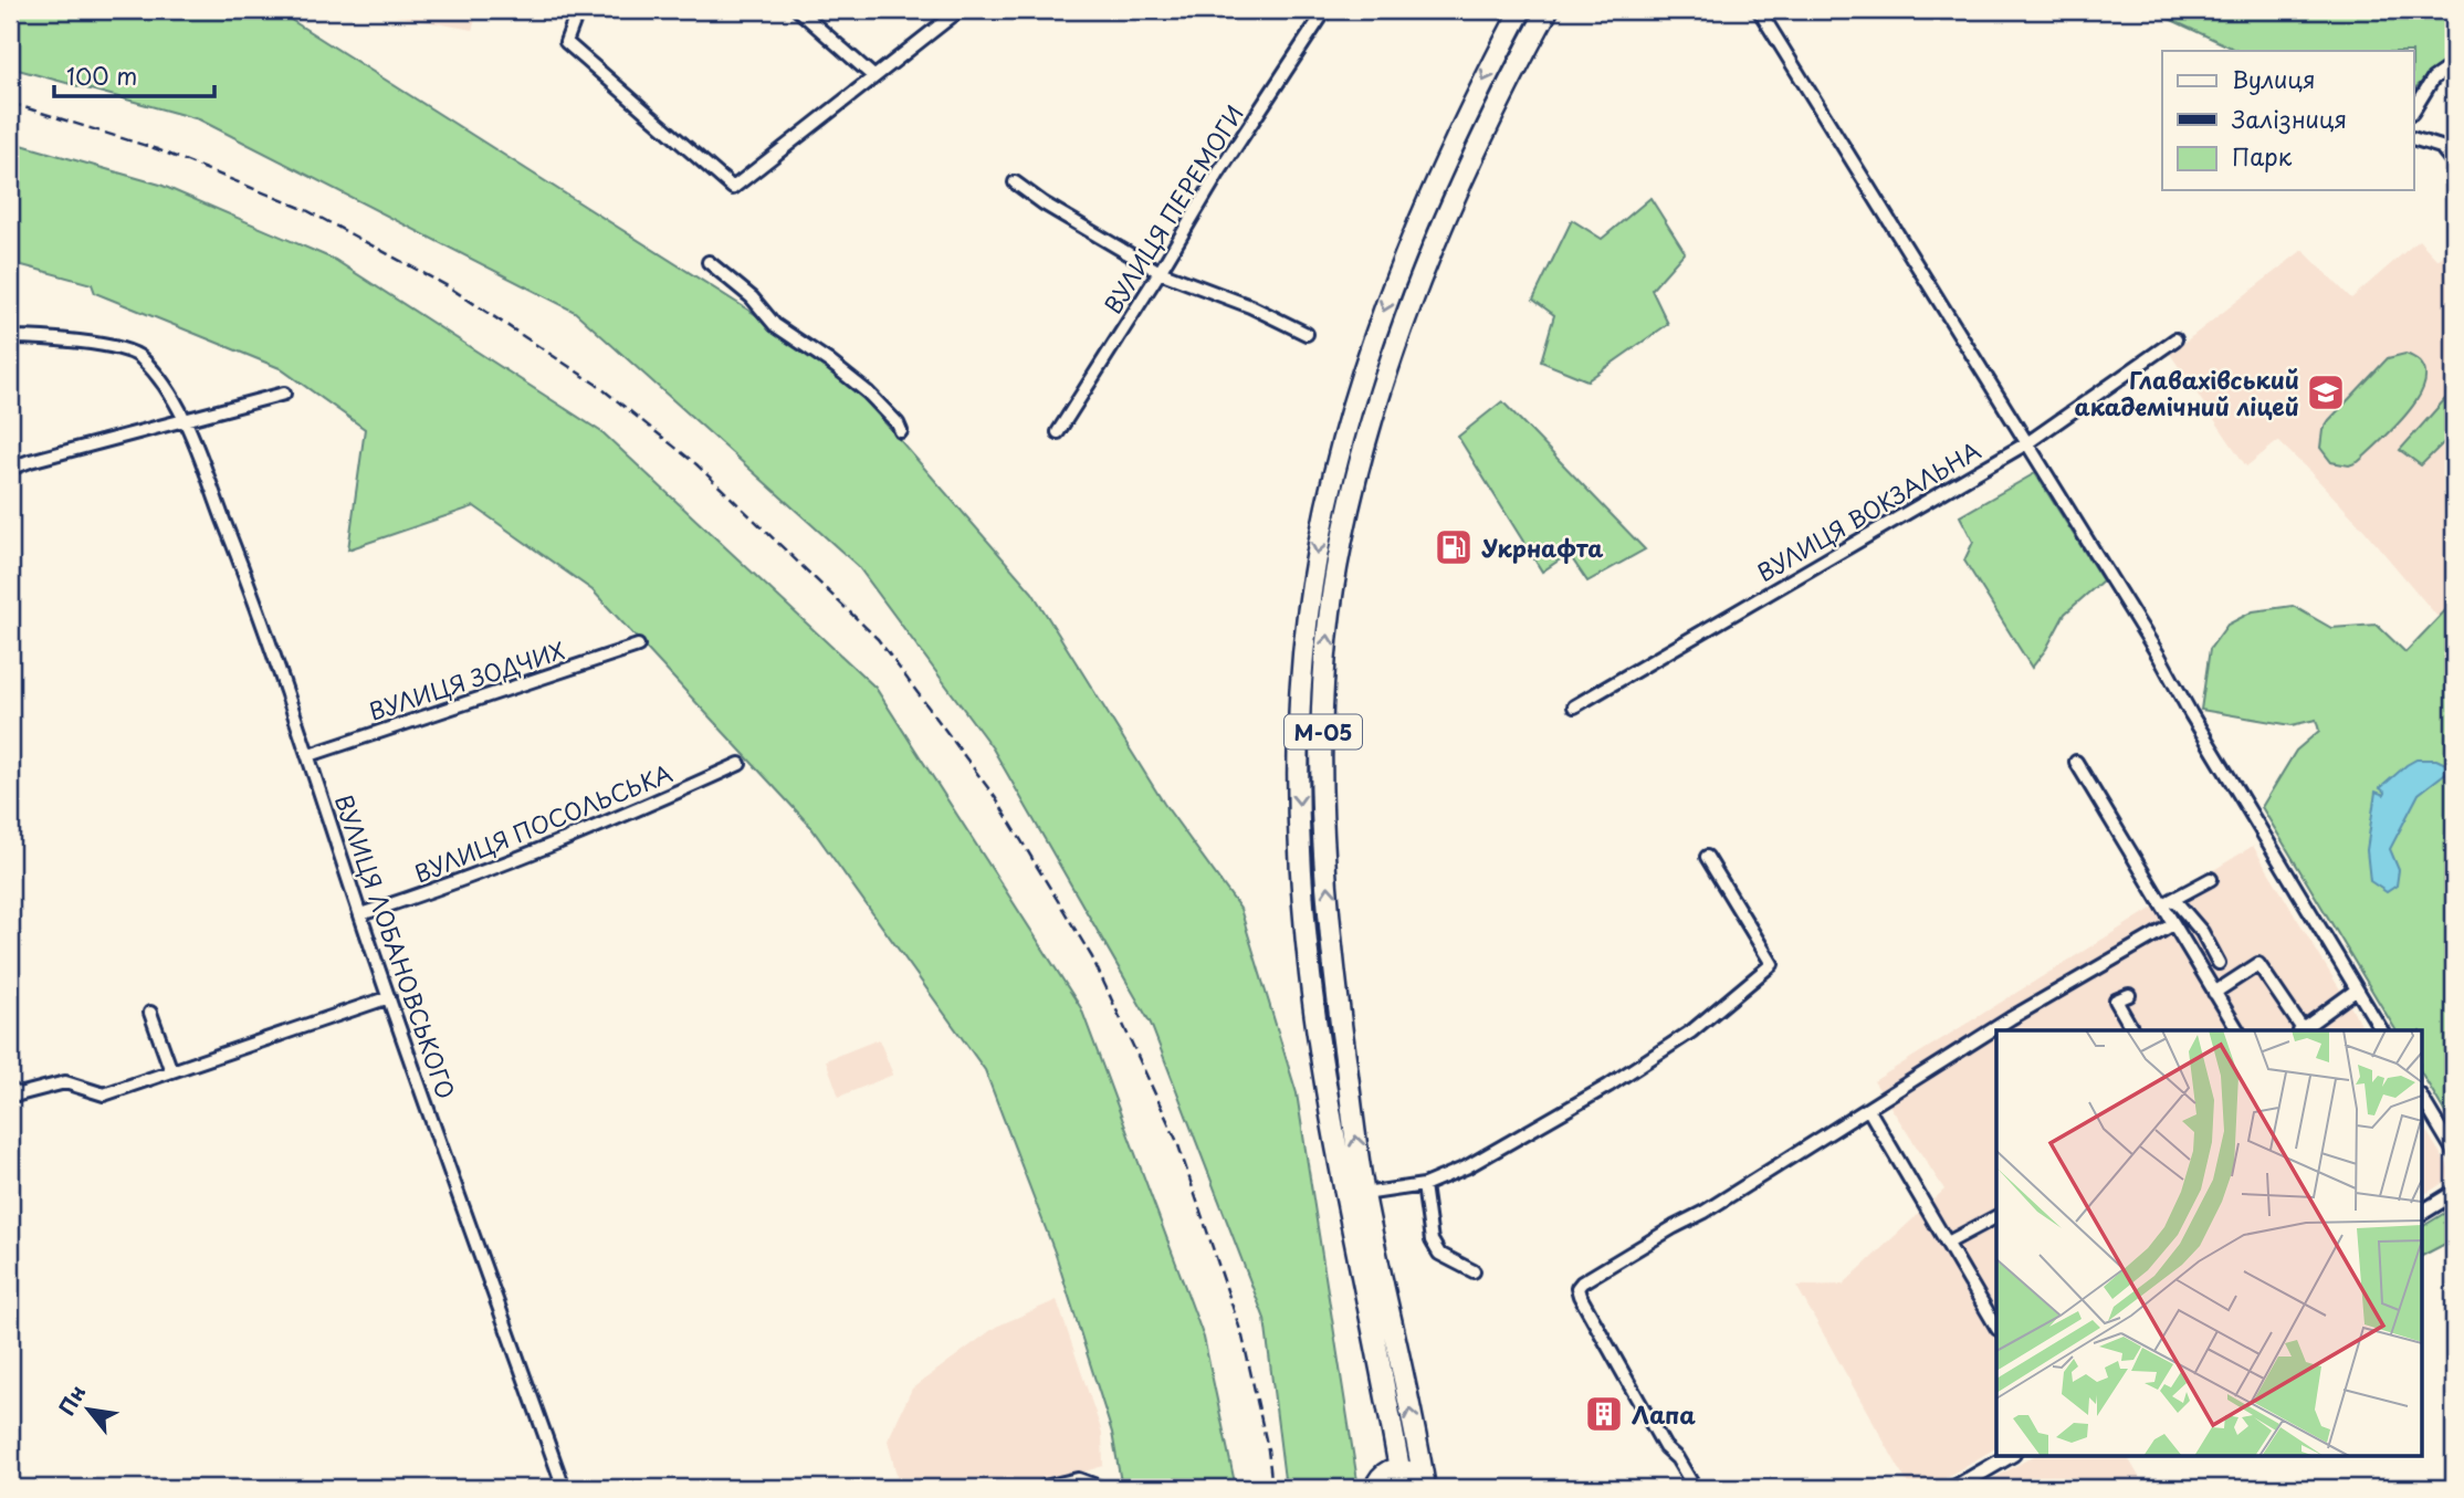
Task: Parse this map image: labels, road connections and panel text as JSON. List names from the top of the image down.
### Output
{
  "streets": {
    "highway": ["М-05"],
    "street": [
      "ВУЛИЦЯ ПЕРЕМОГИ",
      "ВУЛИЦЯ ВОКЗАЛЬНА",
      "ВУЛИЦЯ ЗОДЧИХ",
      "ВУЛИЦЯ ПОСОЛЬСЬКА",
      "ВУЛИЦЯ ЛОБАНОВСЬКОГО"
    ]
  },
  "crossings": [
    ["ВУЛИЦЯ ЗОДЧИХ", "ВУЛИЦЯ ЛОБАНОВСЬКОГО"],
    ["ВУЛИЦЯ ПОСОЛЬСЬКА", "ВУЛИЦЯ ЛОБАНОВСЬКОГО"]
  ],
  "places": {
    "school or university": ["Главахівський академічний ліцей"],
    "fuel station": ["Укрнафта"],
    "building": ["Лапа"]
  },
  "legend": ["Вулиця", "Залізниця", "Парк"],
  "scale_bar": "100 m",
  "north": "top left"
}
